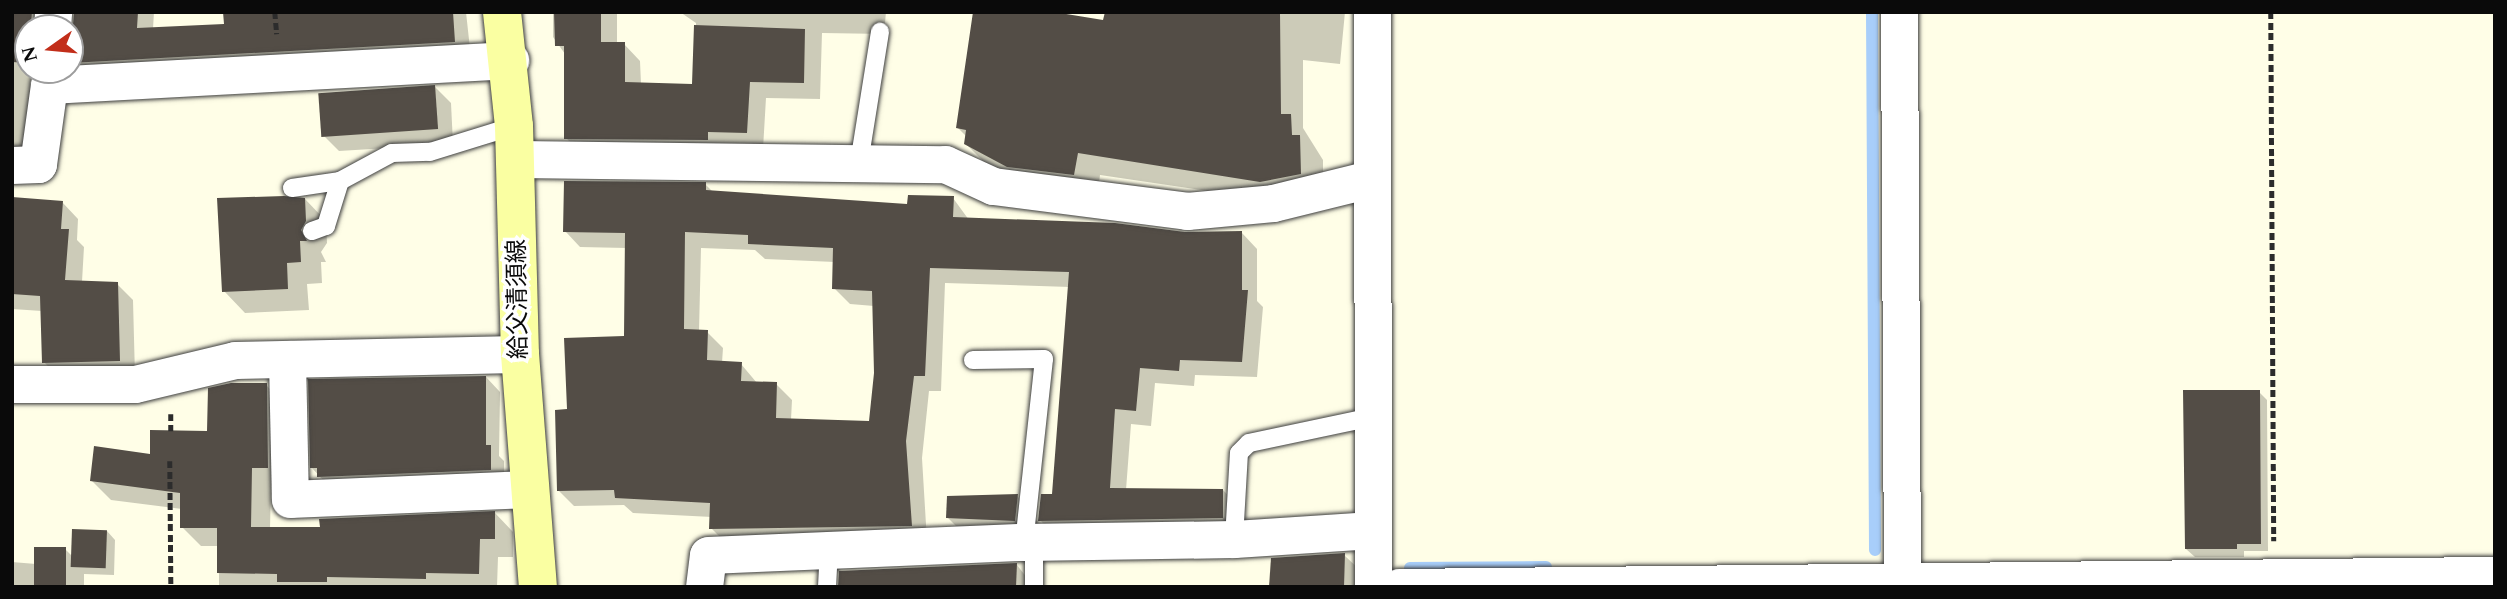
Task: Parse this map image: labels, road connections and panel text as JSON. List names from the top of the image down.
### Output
{
  "streets": {
    "main road": ["給父清須線"]
  },
  "north": "left"
}
